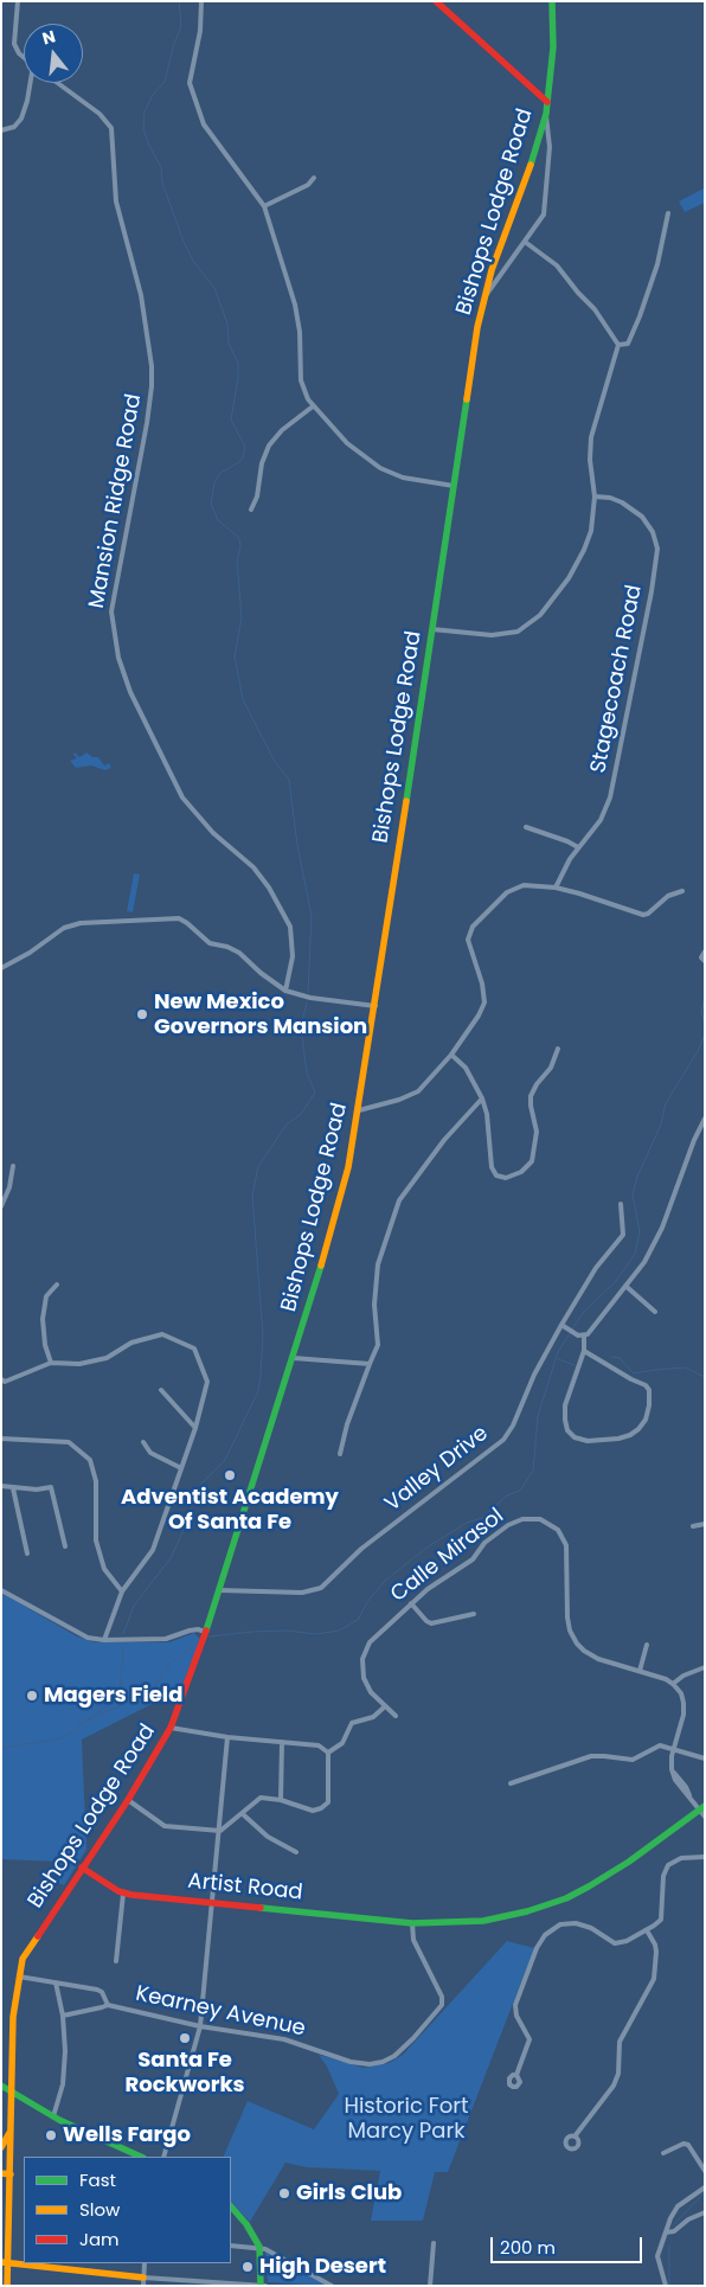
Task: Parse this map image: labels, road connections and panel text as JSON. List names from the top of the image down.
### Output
{
  "streets": {
    "street": [
      "Bishops Lodge Road",
      "Mansion Ridge Road",
      "Stagecoach Road",
      "Valley Drive",
      "Calle Mirasol",
      "Artist Road",
      "Kearney Avenue"
    ]
  },
  "crossings": [
    ["Bishops Lodge Road", "Valley Drive"],
    ["Bishops Lodge Road", "Artist Road"],
    ["Artist Road", "Kearney Avenue"]
  ],
  "parks": ["Historic Fort Marcy Park"],
  "places": [
    "New Mexico Governors Mansion",
    "Adventist Academy Of Santa Fe",
    "Magers Field",
    "Santa Fe Rockworks",
    "Wells Fargo",
    "Girls Club",
    "High Desert"
  ],
  "legend": ["Fast", "Slow", "Jam"],
  "scale_bar": "200 m",
  "north": "top"
}
